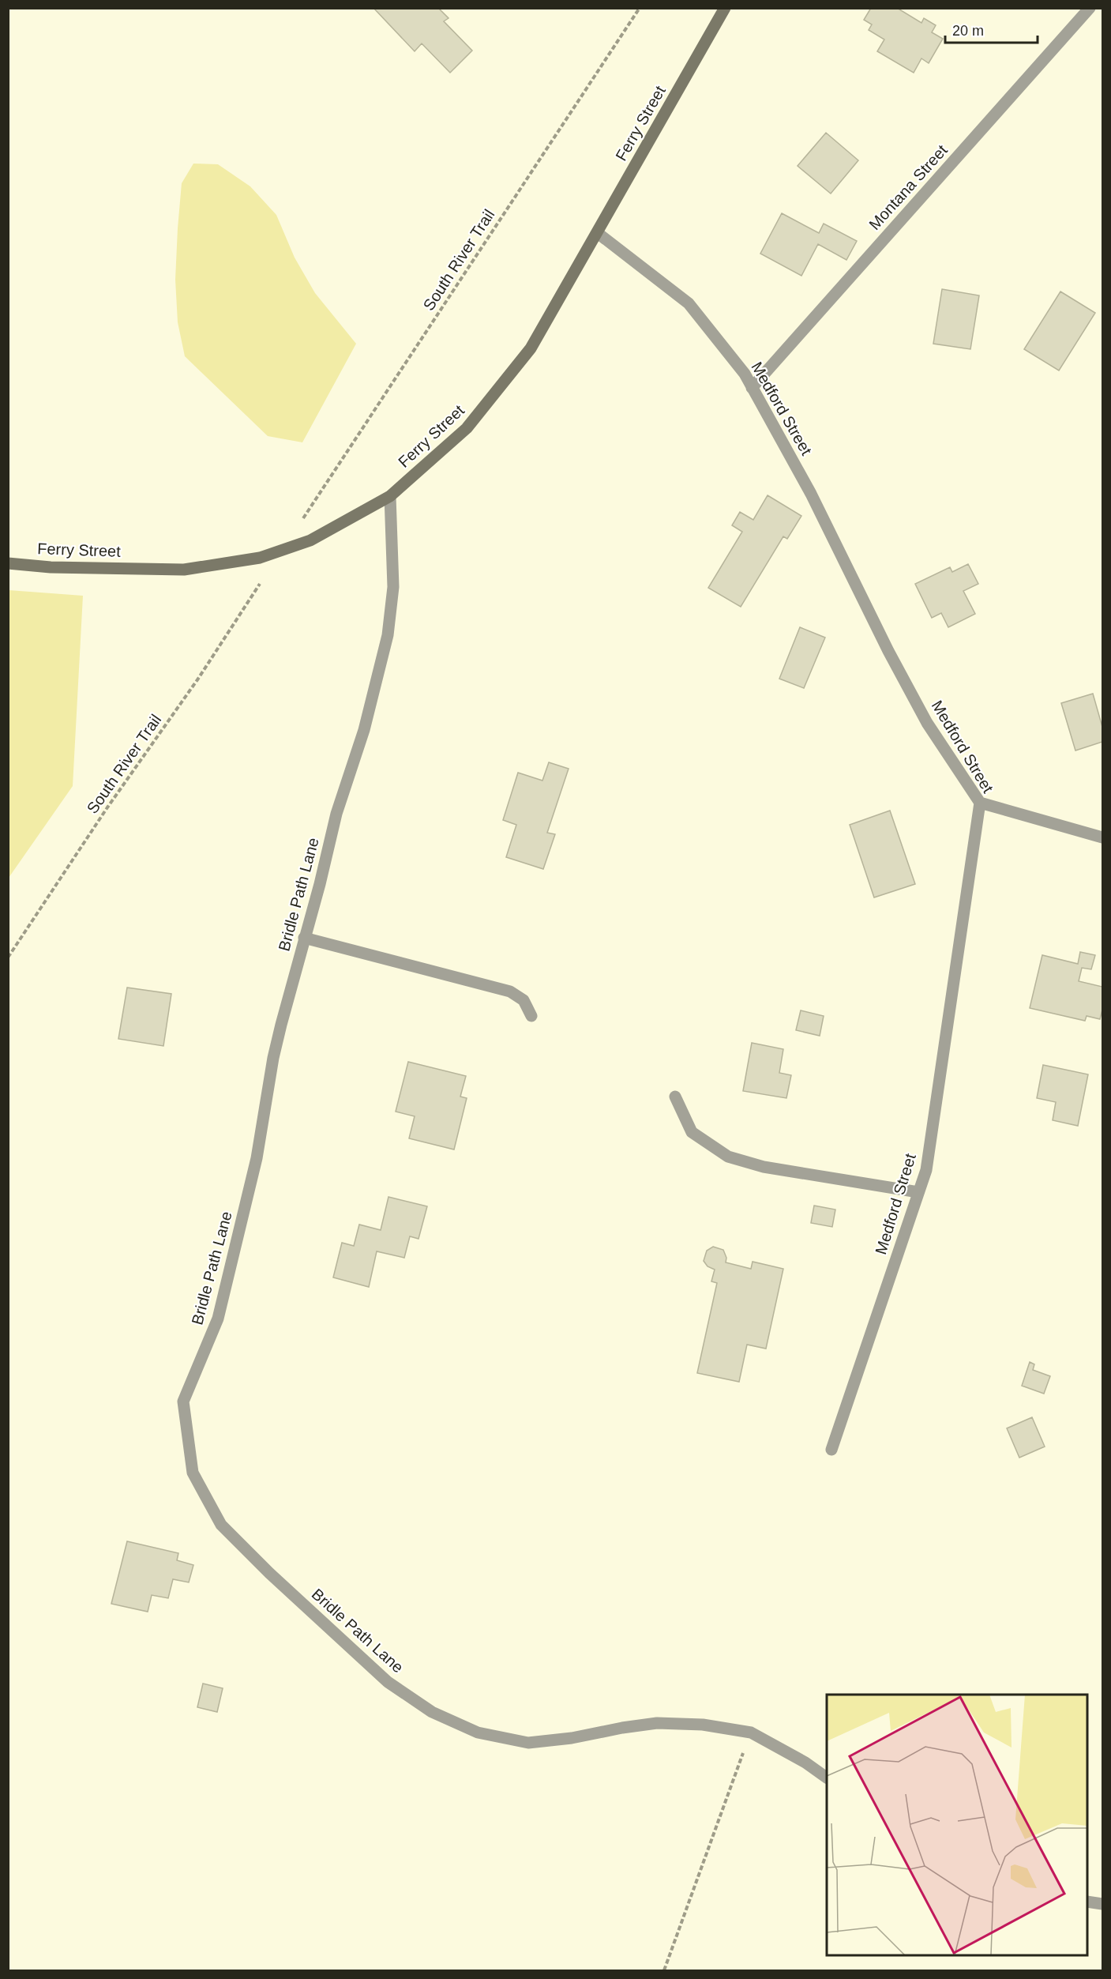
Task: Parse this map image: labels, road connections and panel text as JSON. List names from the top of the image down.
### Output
{
  "streets": {
    "main road": ["Ferry Street"],
    "street": ["Montana Street", "Medford Street", "Bridle Path Lane"],
    "path": ["South River Trail"]
  },
  "crossings": [
    ["Ferry Street", "Medford Street"],
    ["Ferry Street", "Bridle Path Lane"],
    ["Montana Street", "Medford Street"]
  ],
  "scale_bar": "20 m"
}
